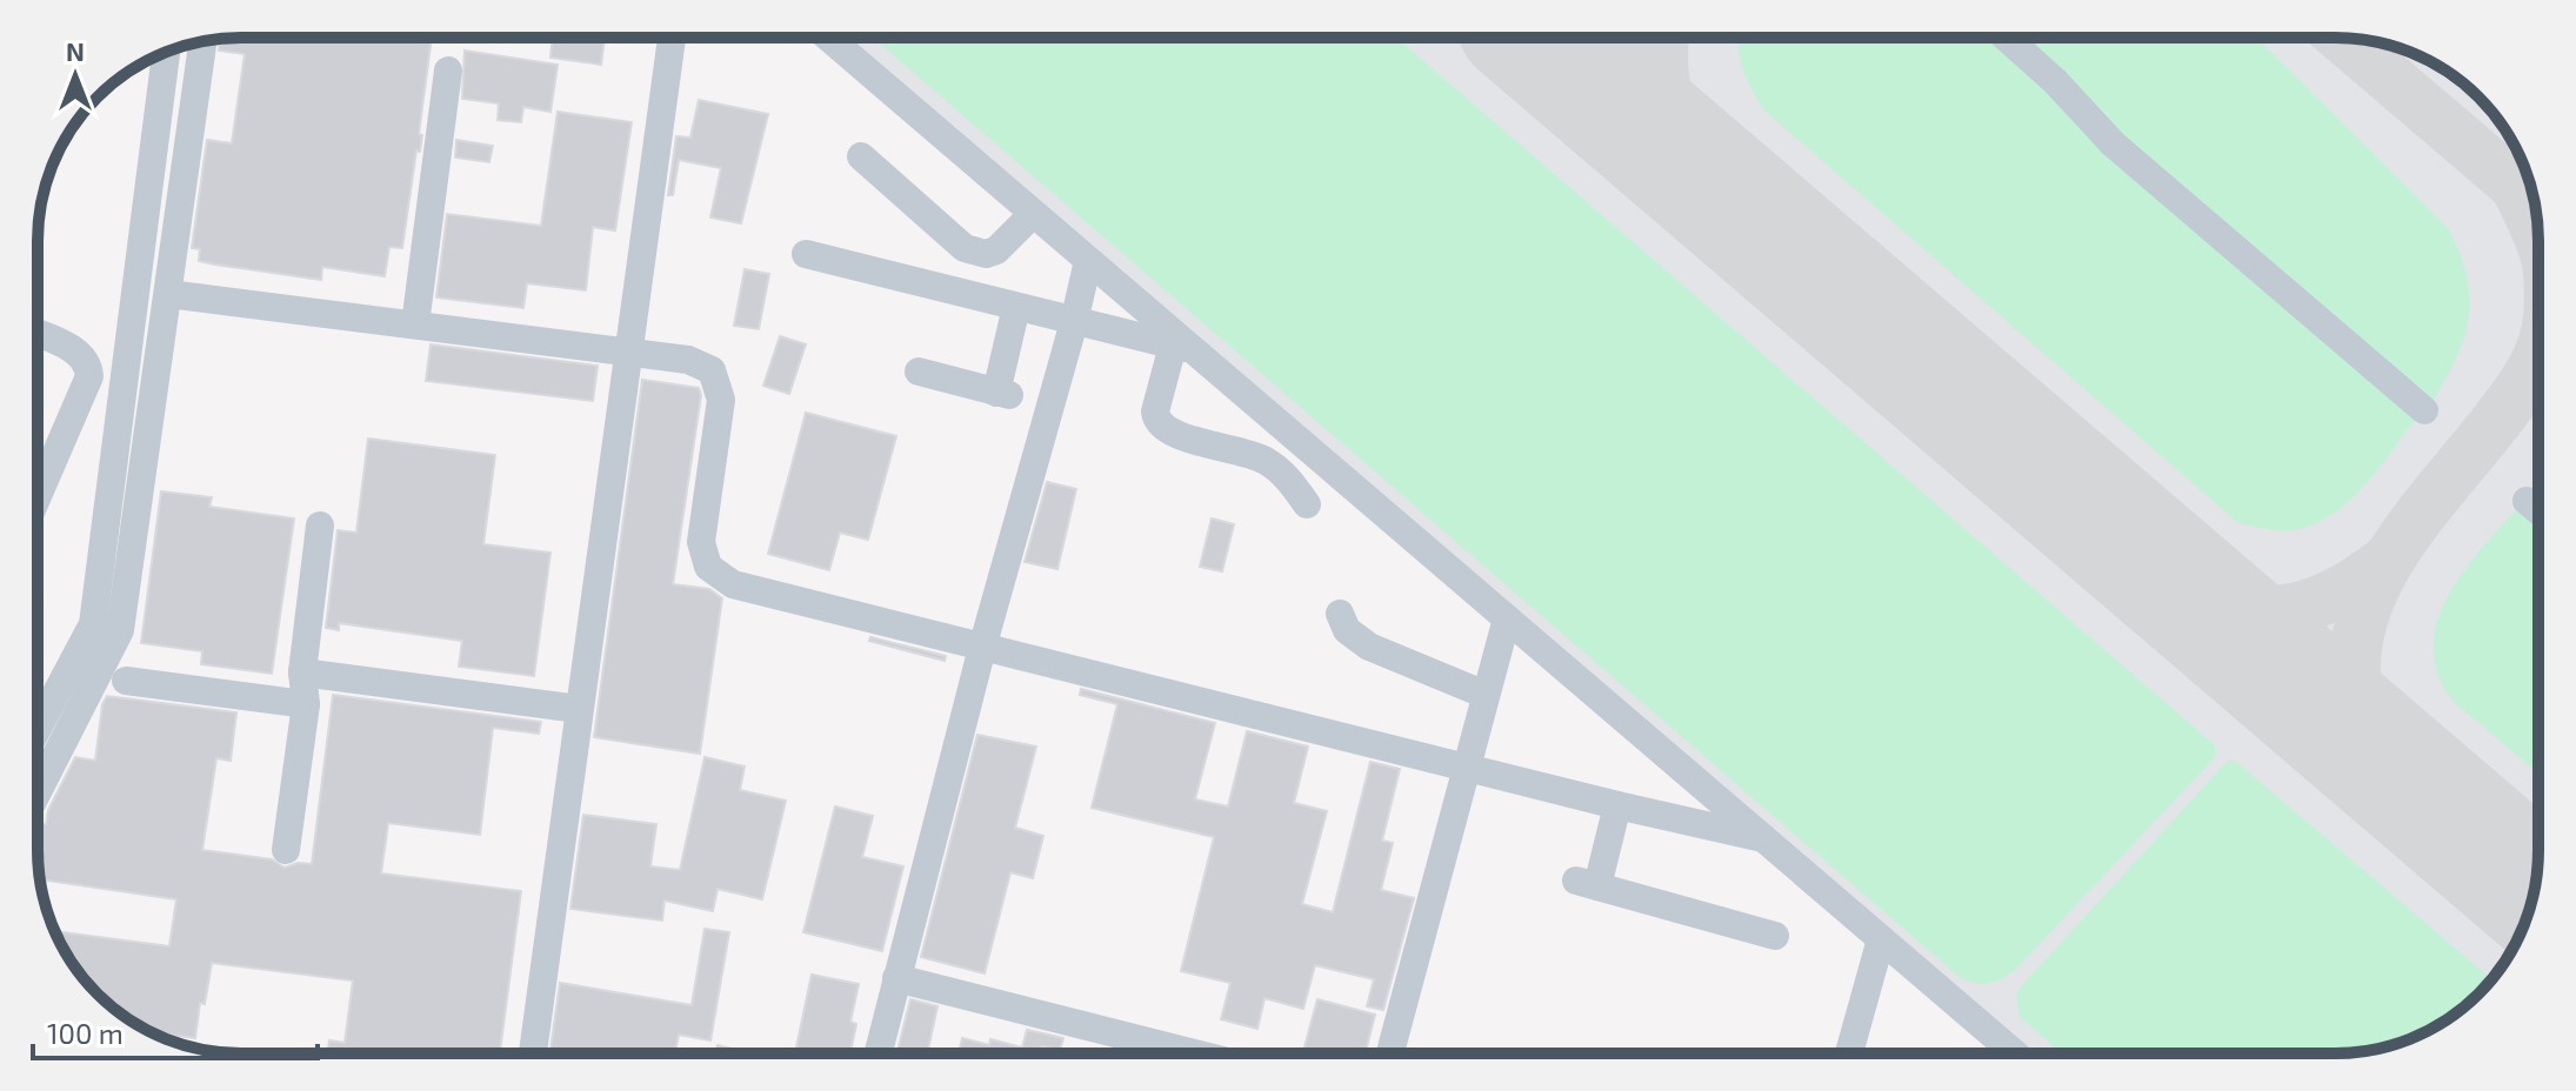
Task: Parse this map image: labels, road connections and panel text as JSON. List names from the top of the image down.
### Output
{
  "scale_bar": "100 m",
  "north": "top"
}
